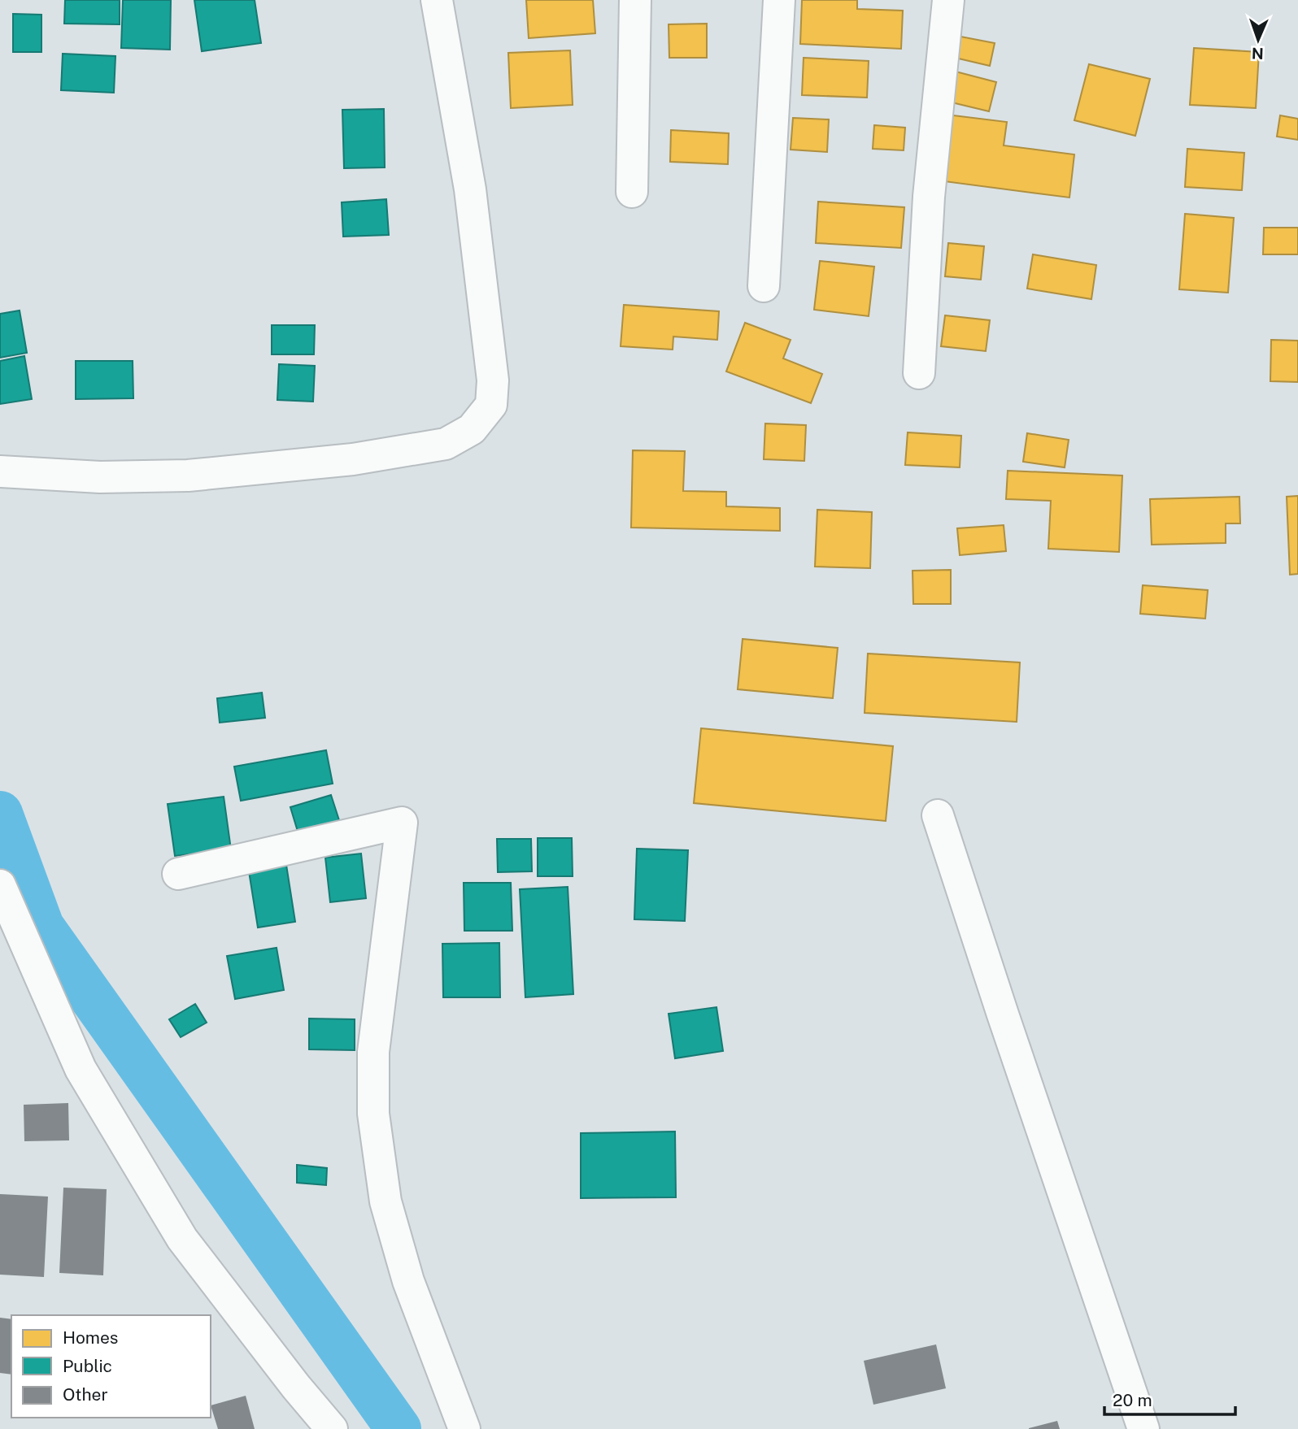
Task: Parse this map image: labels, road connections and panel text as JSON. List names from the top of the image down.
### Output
{
  "legend": ["Homes", "Public", "Other"],
  "scale_bar": "20 m",
  "north": "bottom"
}
